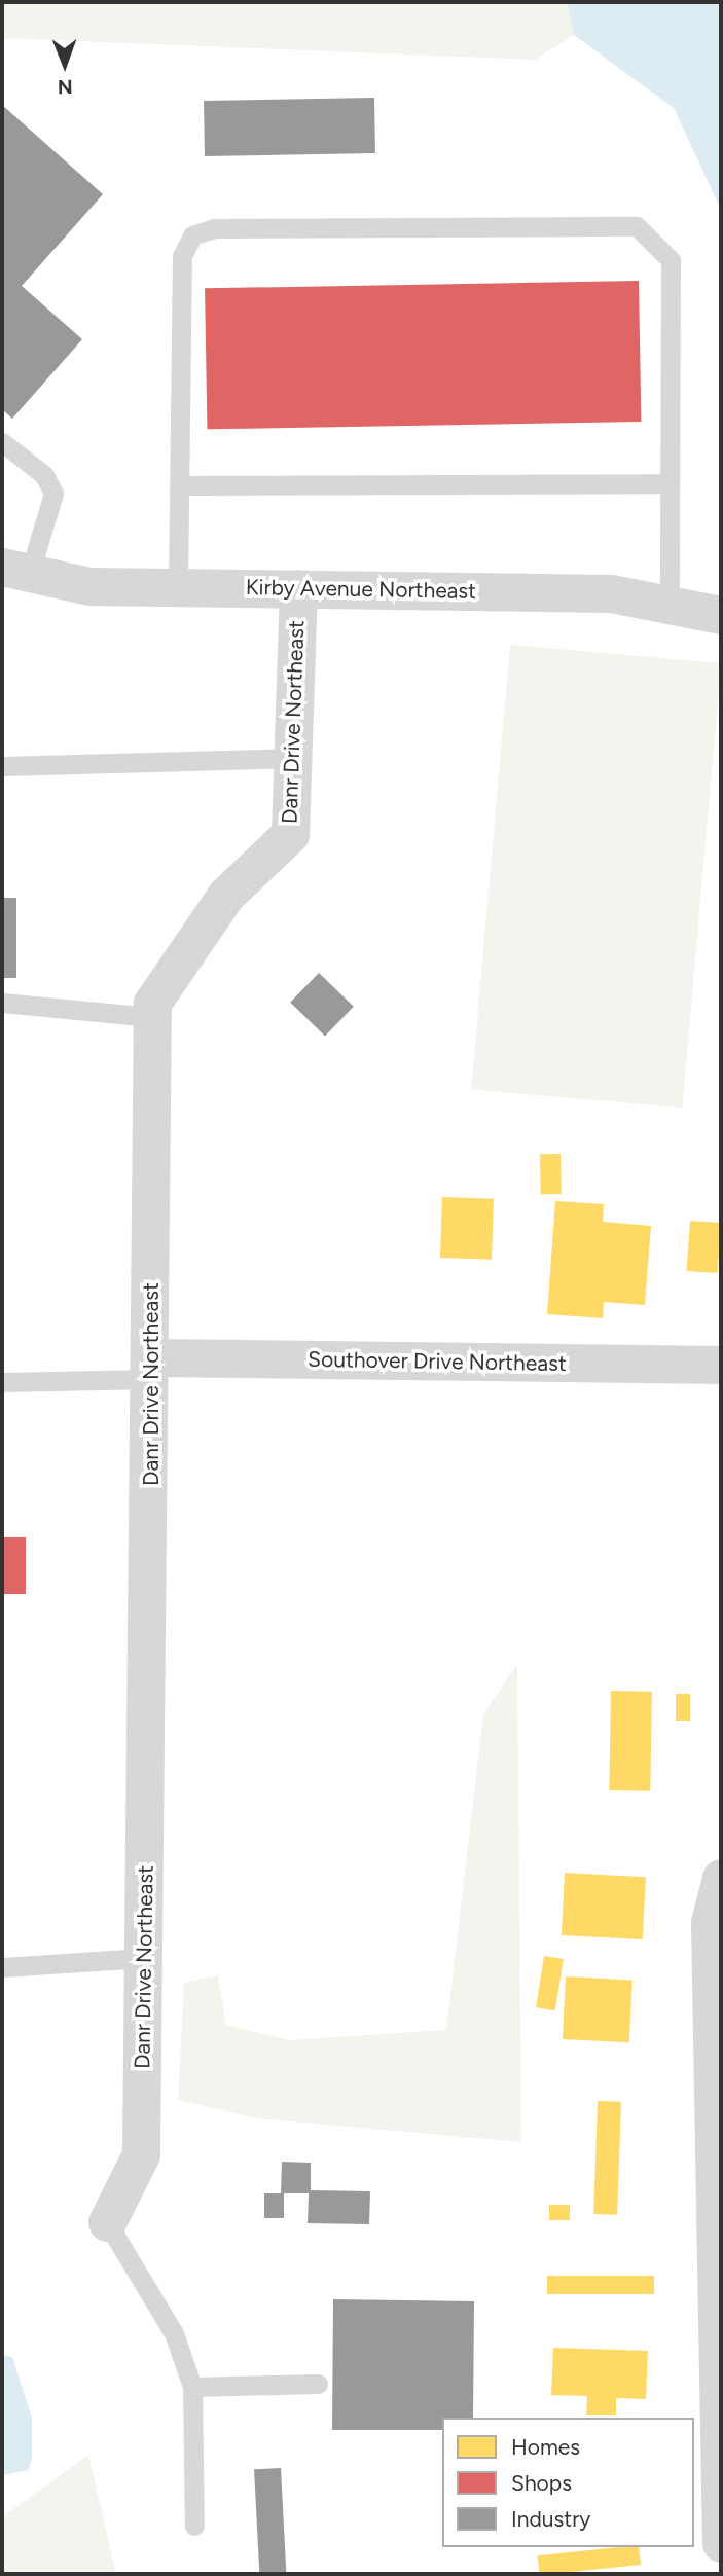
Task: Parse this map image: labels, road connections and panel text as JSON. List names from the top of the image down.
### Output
{
  "streets": {
    "street": ["Kirby Avenue Northeast", "Danr Drive Northeast", "Southover Drive Northeast"]
  },
  "crossings": [
    ["Kirby Avenue Northeast", "Danr Drive Northeast"],
    ["Danr Drive Northeast", "Southover Drive Northeast"]
  ],
  "legend": ["Homes", "Shops", "Industry"],
  "north": "bottom"
}
